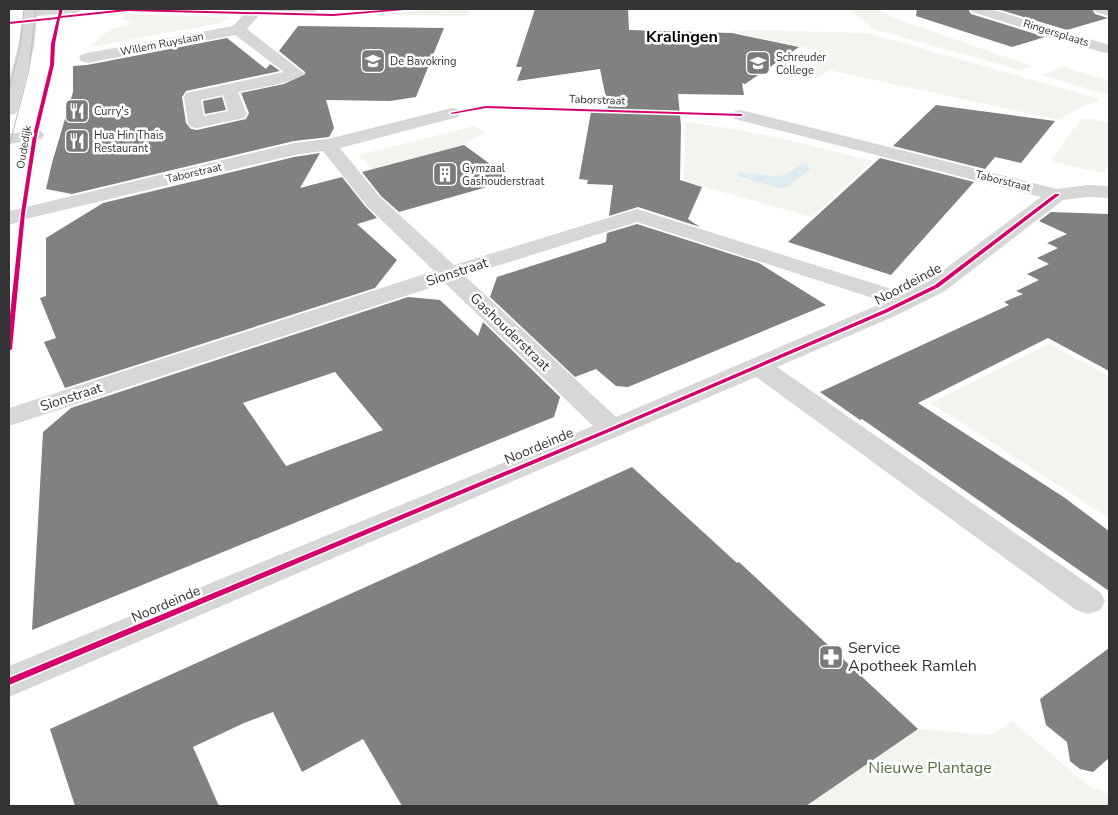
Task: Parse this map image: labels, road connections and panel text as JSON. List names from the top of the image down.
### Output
{
  "streets": {
    "street": [
      "Ringersplaats",
      "Willem Ruyslaan",
      "Taborstraat",
      "Oudedijk",
      "Sionstraat",
      "Noordeinde",
      "Gashouderstraat"
    ]
  },
  "crossings": [
    ["Taborstraat", "Noordeinde"],
    ["Taborstraat", "Gashouderstraat"],
    ["Sionstraat", "Noordeinde"],
    ["Sionstraat", "Gashouderstraat"],
    ["Noordeinde", "Gashouderstraat"]
  ],
  "districts": ["Kralingen"],
  "parks": ["Nieuwe Plantage"],
  "places": {
    "school or university": ["De Bavokring", "Schreuder College"],
    "restaurant": ["Curry's", "Hua Hin Thais Restaurant"],
    "building": ["Gymzaal Gashouderstraat"],
    "pharmacy": ["Service Apotheek Ramleh"]
  }
}
